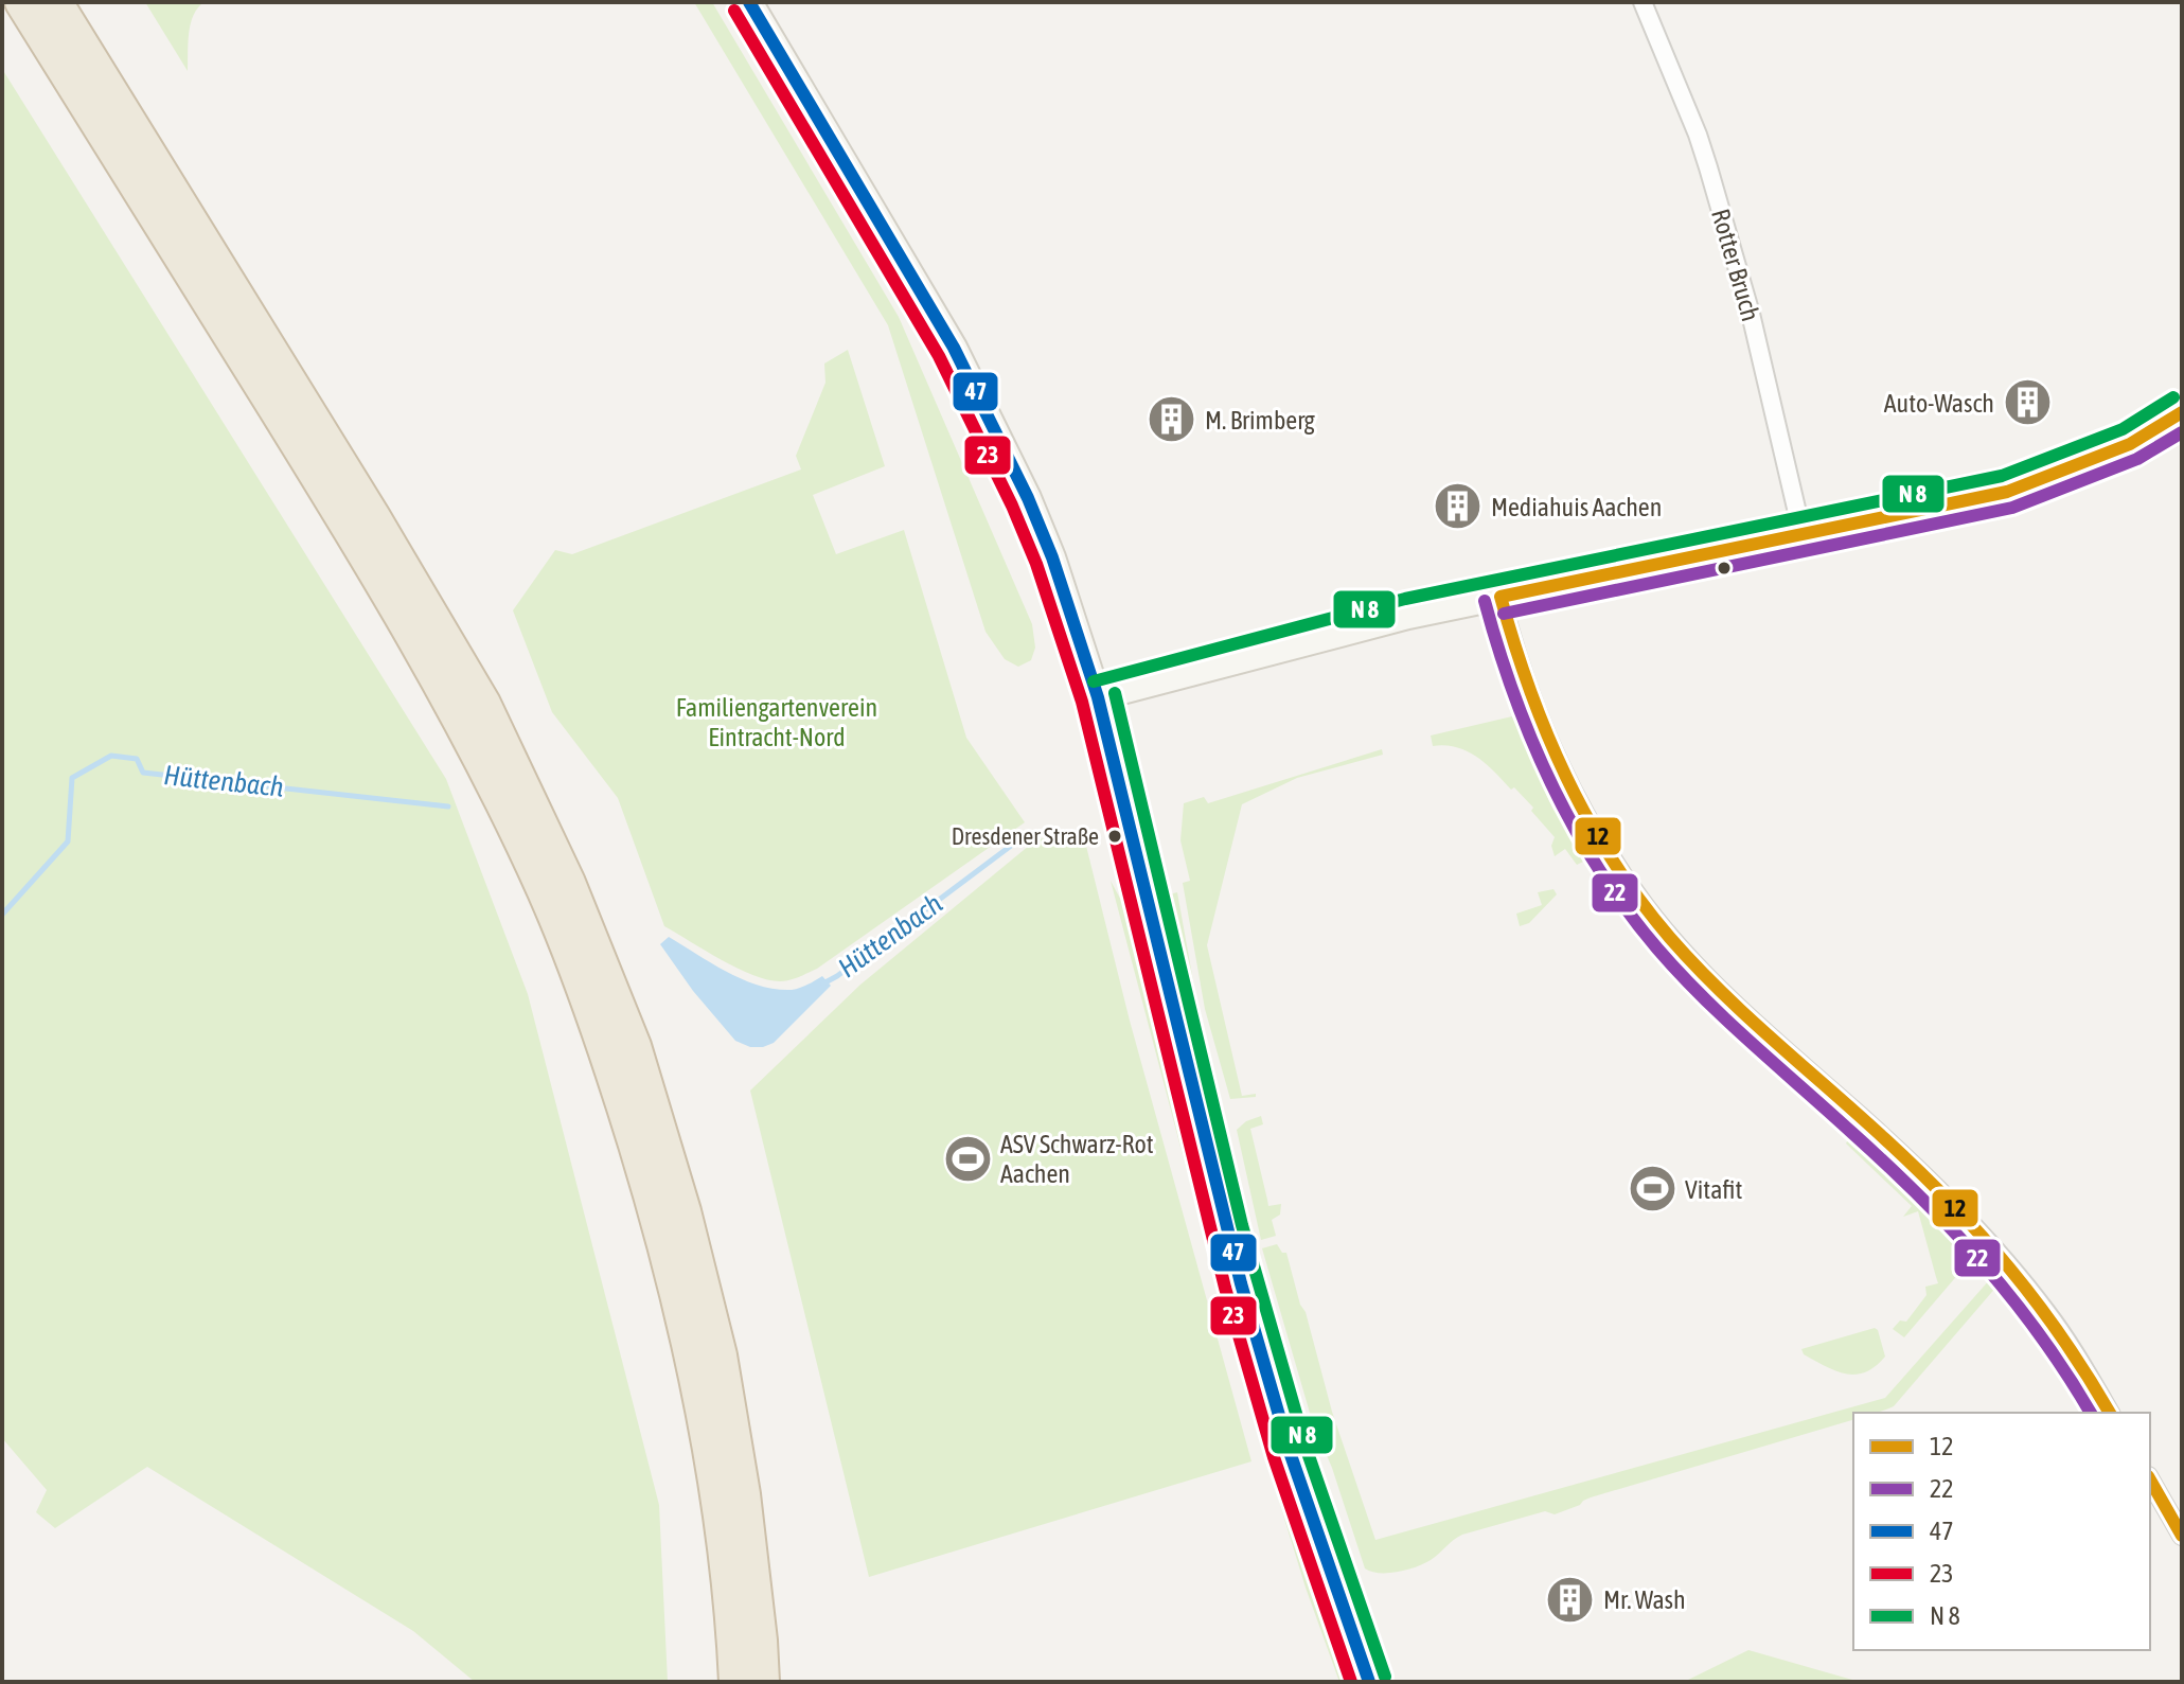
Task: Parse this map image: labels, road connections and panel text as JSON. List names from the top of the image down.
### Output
{
  "streets": {
    "street": ["Rotter Bruch"]
  },
  "water": ["Hüttenbach"],
  "parks": ["Familiengartenverein Eintracht-Nord"],
  "places": {
    "building": [
      "Auto-Wasch",
      "M. Brimberg",
      "Mediahuis Aachen",
      "Mr. Wash"
    ],
    "other": ["Dresdener Straße"],
    "sports": ["ASV Schwarz-Rot Aachen", "Vitafit"]
  },
  "lines": [
    "transit line 47",
    "transit line 23",
    "transit line 12",
    "transit line 22"
  ],
  "legend": [
    "12",
    "22",
    "47",
    "23",
    "N 8"
  ]
}
